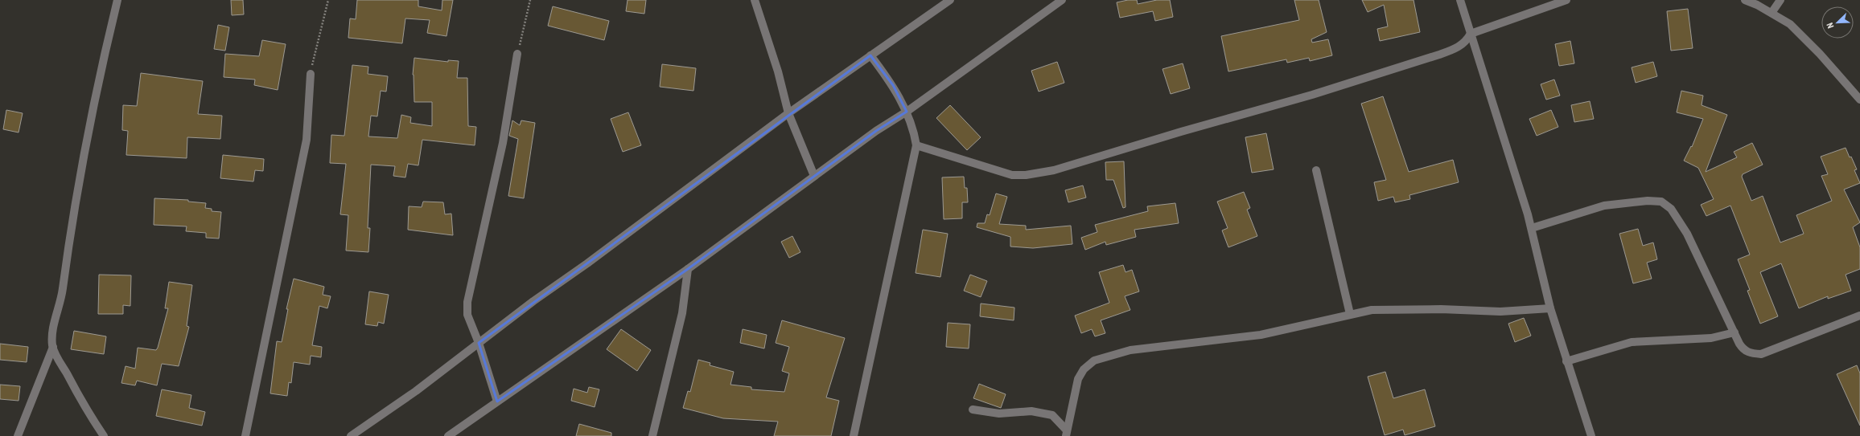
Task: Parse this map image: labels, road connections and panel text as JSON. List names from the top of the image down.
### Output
{
  "north": "bottom left"
}
